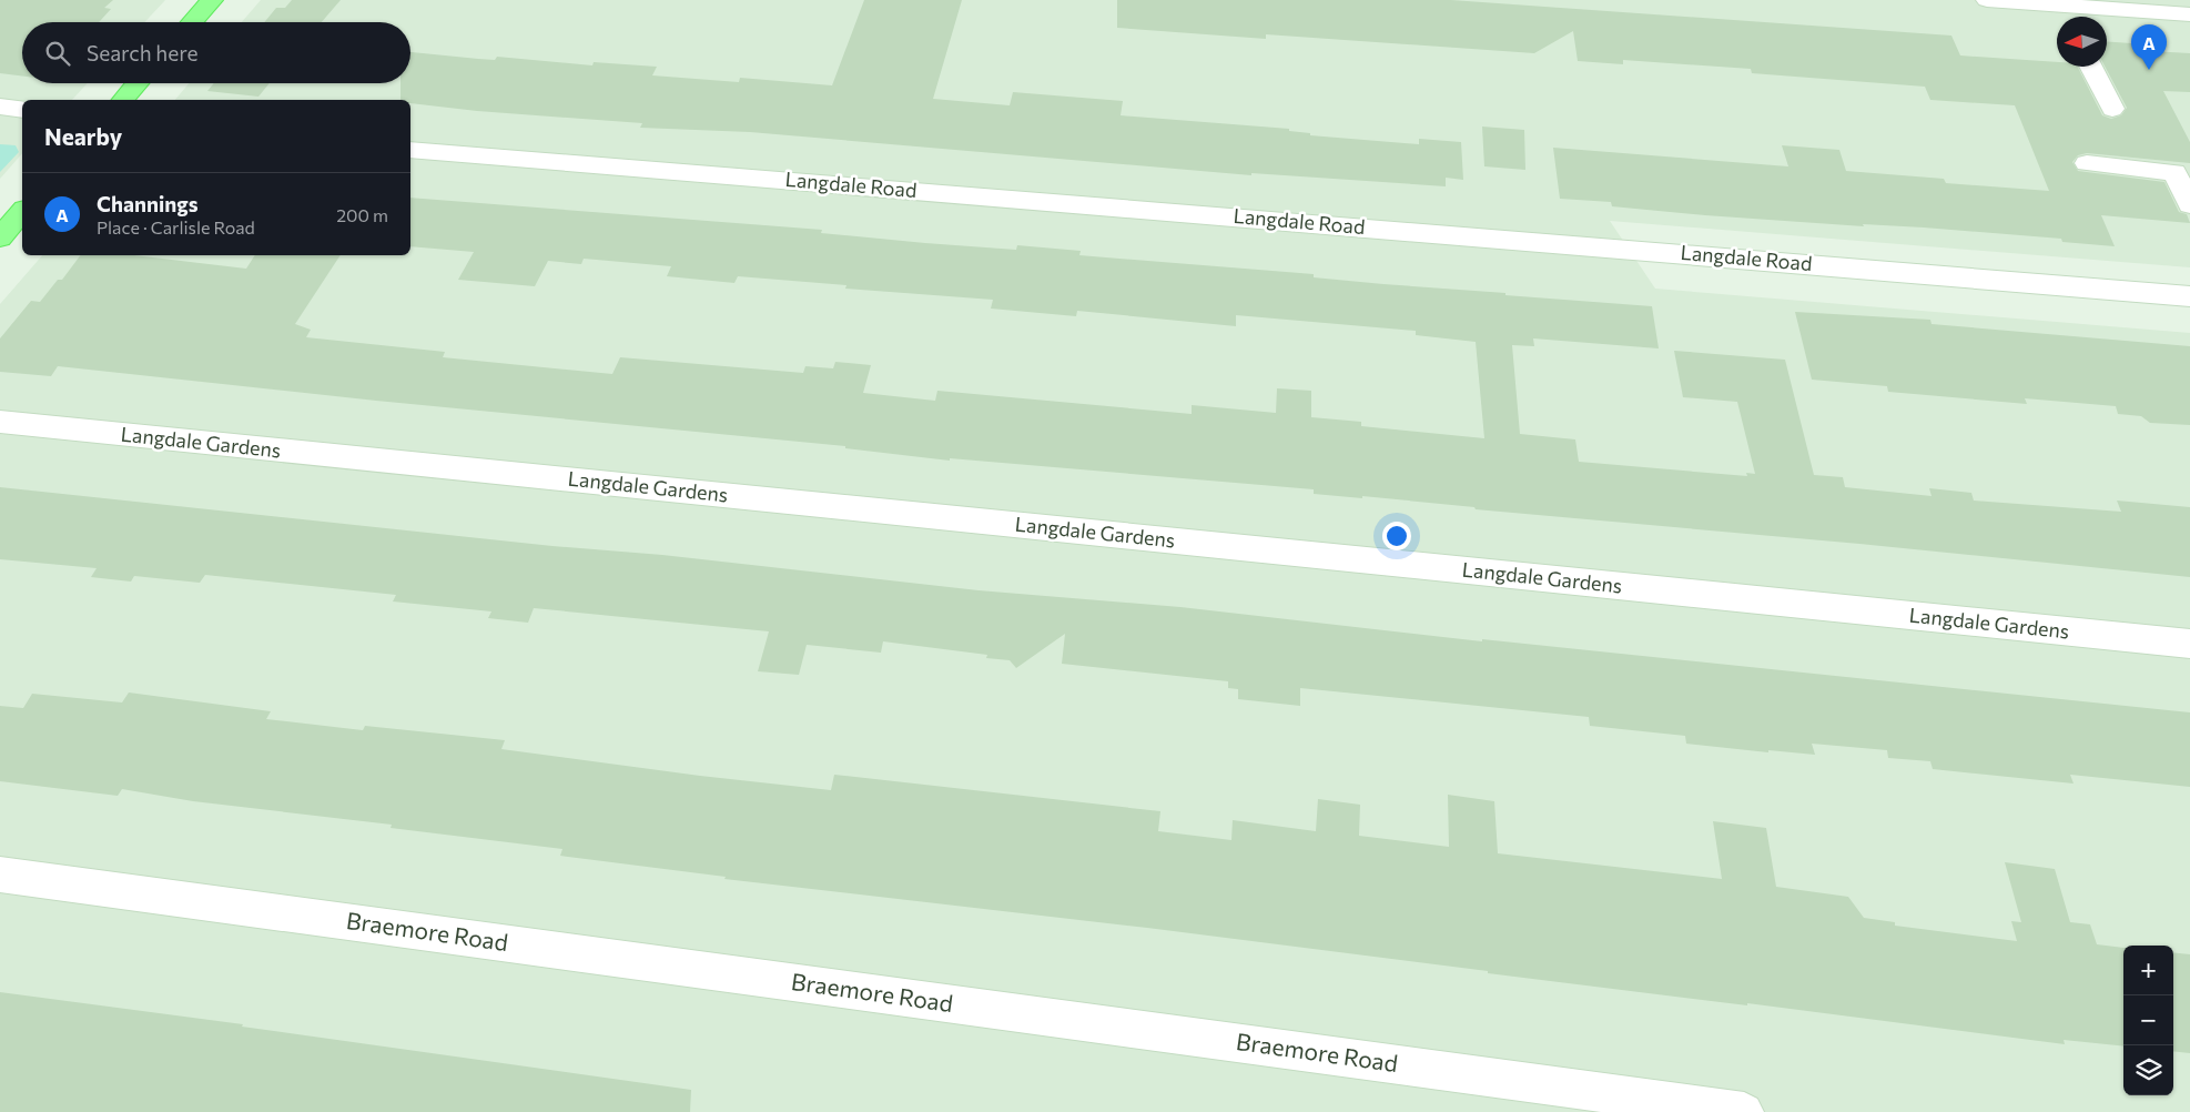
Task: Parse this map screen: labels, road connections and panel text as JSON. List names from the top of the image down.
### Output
{
  "streets": {
    "street": ["Langdale Road", "Langdale Gardens", "Braemore Road"]
  },
  "north": "left",
  "page": {
    "search": "Search here",
    "pins": "A",
    "heading": "Nearby",
    "list": [
      {
        "mark": "A",
        "name": "Channings",
        "note": "Place · Carlisle Road",
        "value": "200 m"
      }
    ],
    "map_buttons": ["+", "−"]
  }
}
